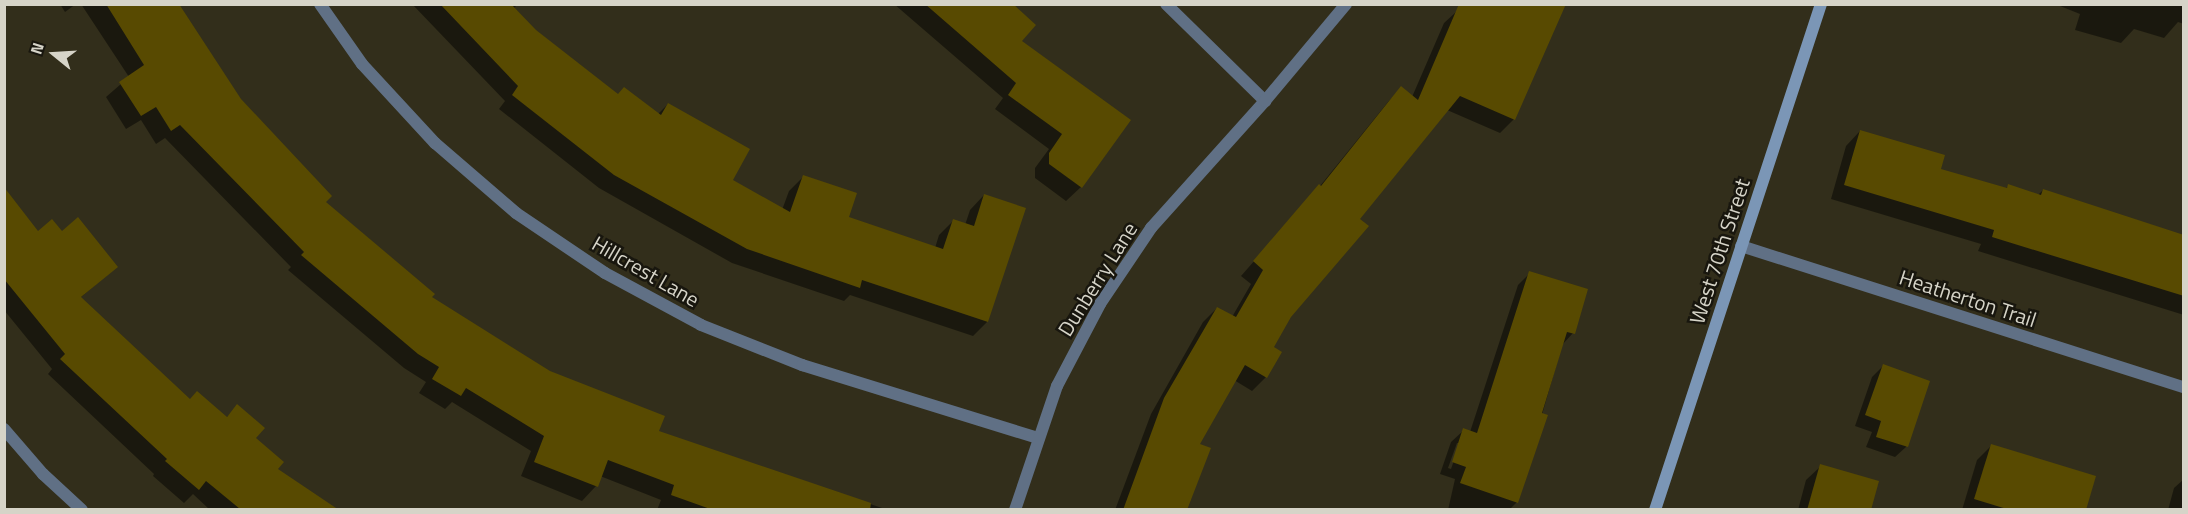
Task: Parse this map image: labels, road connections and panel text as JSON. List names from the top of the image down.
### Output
{
  "streets": {
    "street": [
      "West 70th Street",
      "Hillcrest Lane",
      "Dunberry Lane",
      "Heatherton Trail"
    ]
  },
  "crossings": [
    ["West 70th Street", "Heatherton Trail"],
    ["Hillcrest Lane", "Dunberry Lane"]
  ],
  "north": "left"
}
